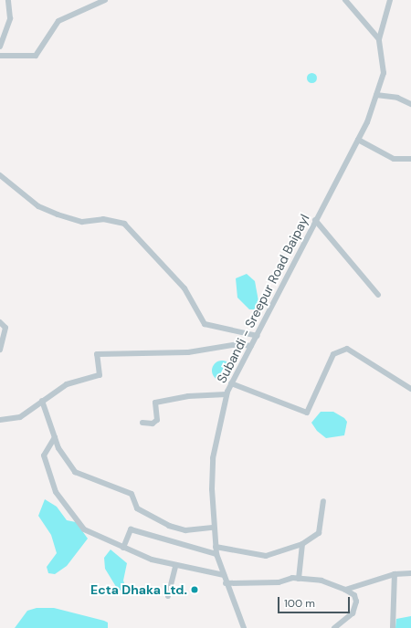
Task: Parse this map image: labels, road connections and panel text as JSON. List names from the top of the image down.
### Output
{
  "streets": {
    "street": ["Subandi - Sreepur Road Baipayl"]
  },
  "places": ["Ecta Dhaka Ltd."],
  "scale_bar": "100 m"
}
